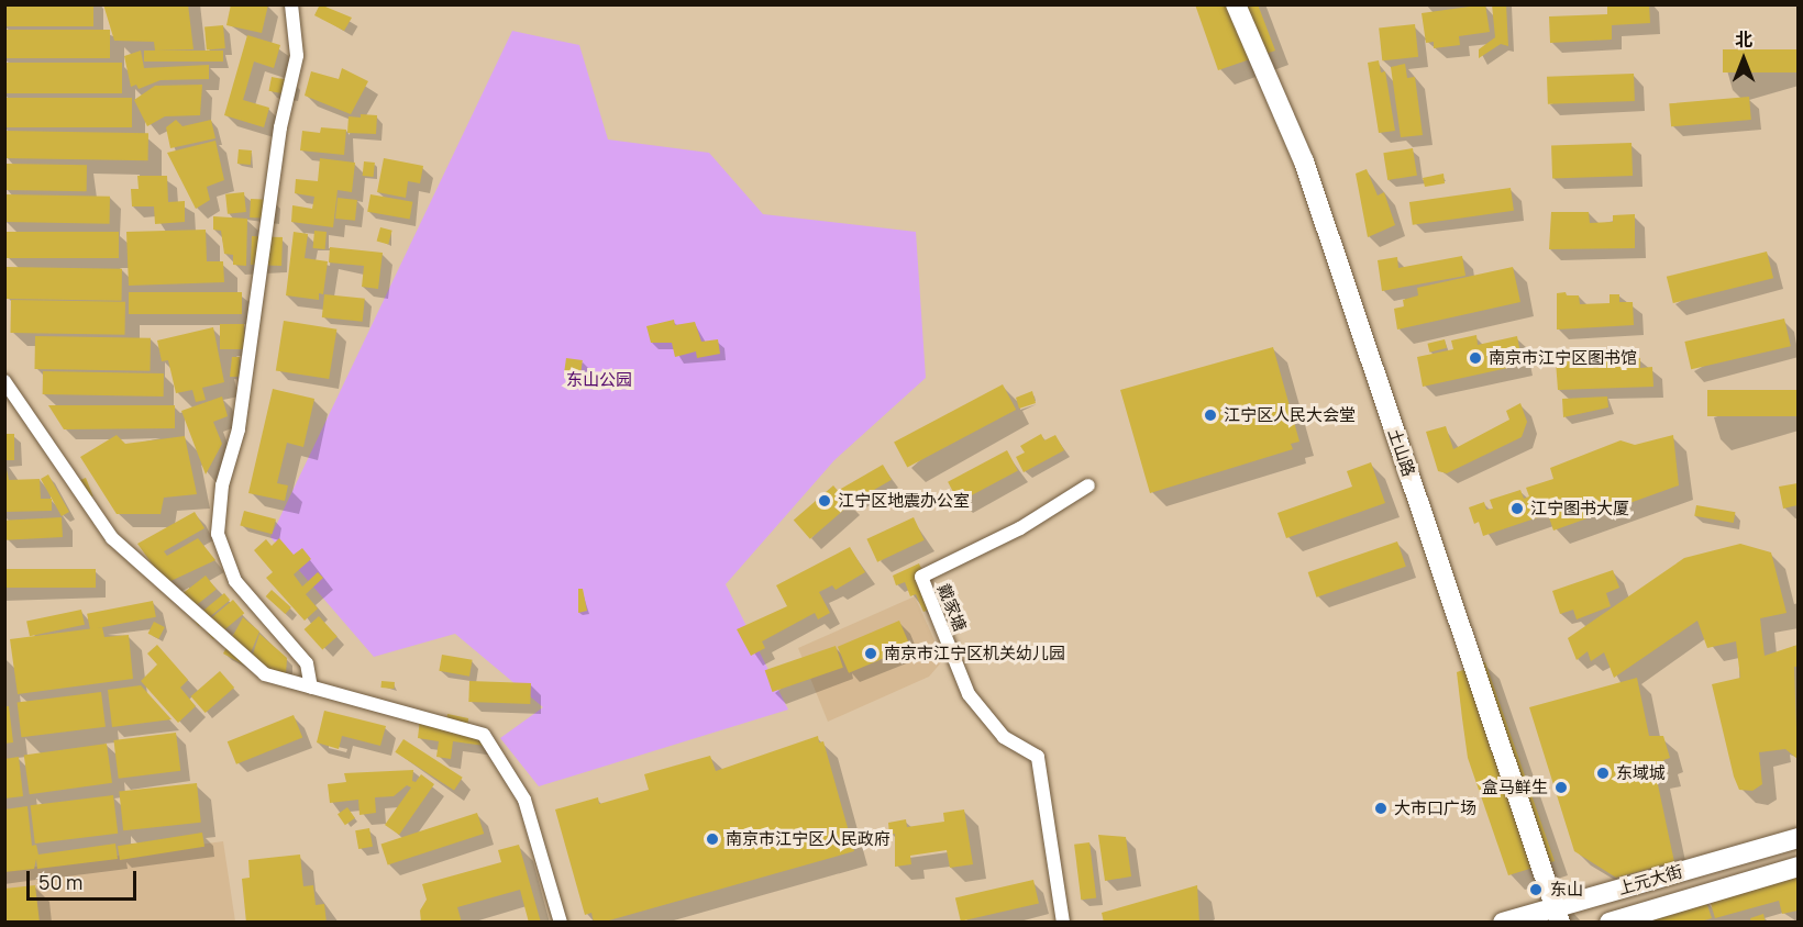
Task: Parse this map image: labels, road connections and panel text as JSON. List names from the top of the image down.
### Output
{
  "streets": {
    "street": ["土山路", "戴家塘", "上元大街"]
  },
  "crossings": [
    ["土山路", "上元大街"]
  ],
  "parks": ["东山公园"],
  "places": [
    "南京市江宁区图书馆",
    "江宁区人民大会堂",
    "江宁区地震办公室",
    "江宁图书大厦",
    "南京市江宁区机关幼儿园",
    "东域城",
    "盒马鲜生",
    "大市口广场",
    "南京市江宁区人民政府",
    "东山"
  ],
  "scale_bar": "50 m",
  "north": "top"
}
